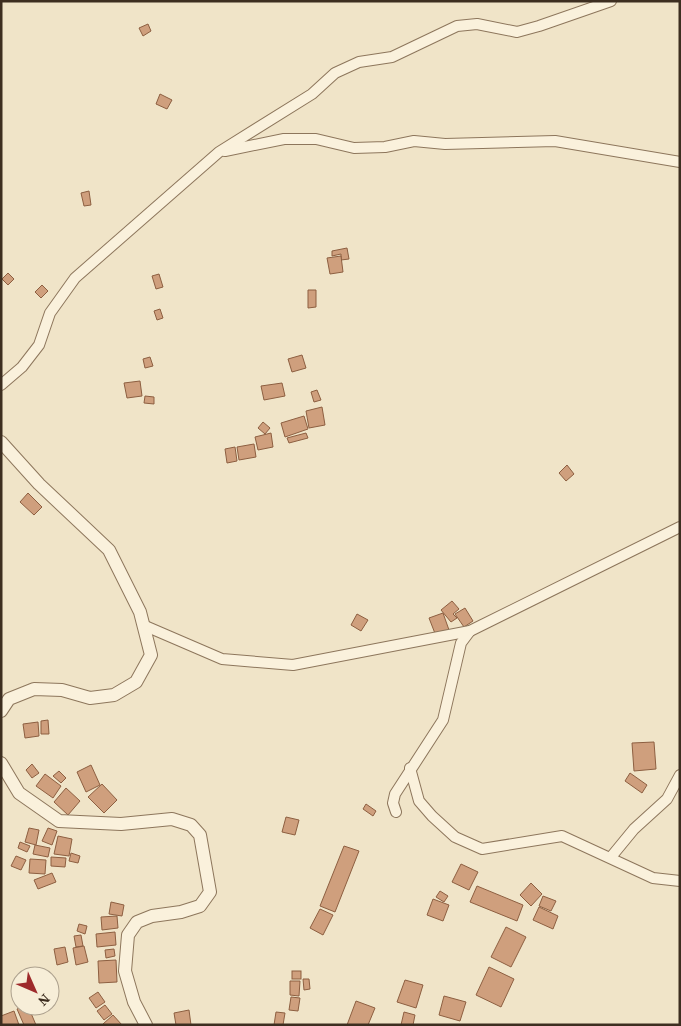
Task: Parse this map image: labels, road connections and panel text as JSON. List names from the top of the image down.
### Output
{
  "north": "bottom right"
}
